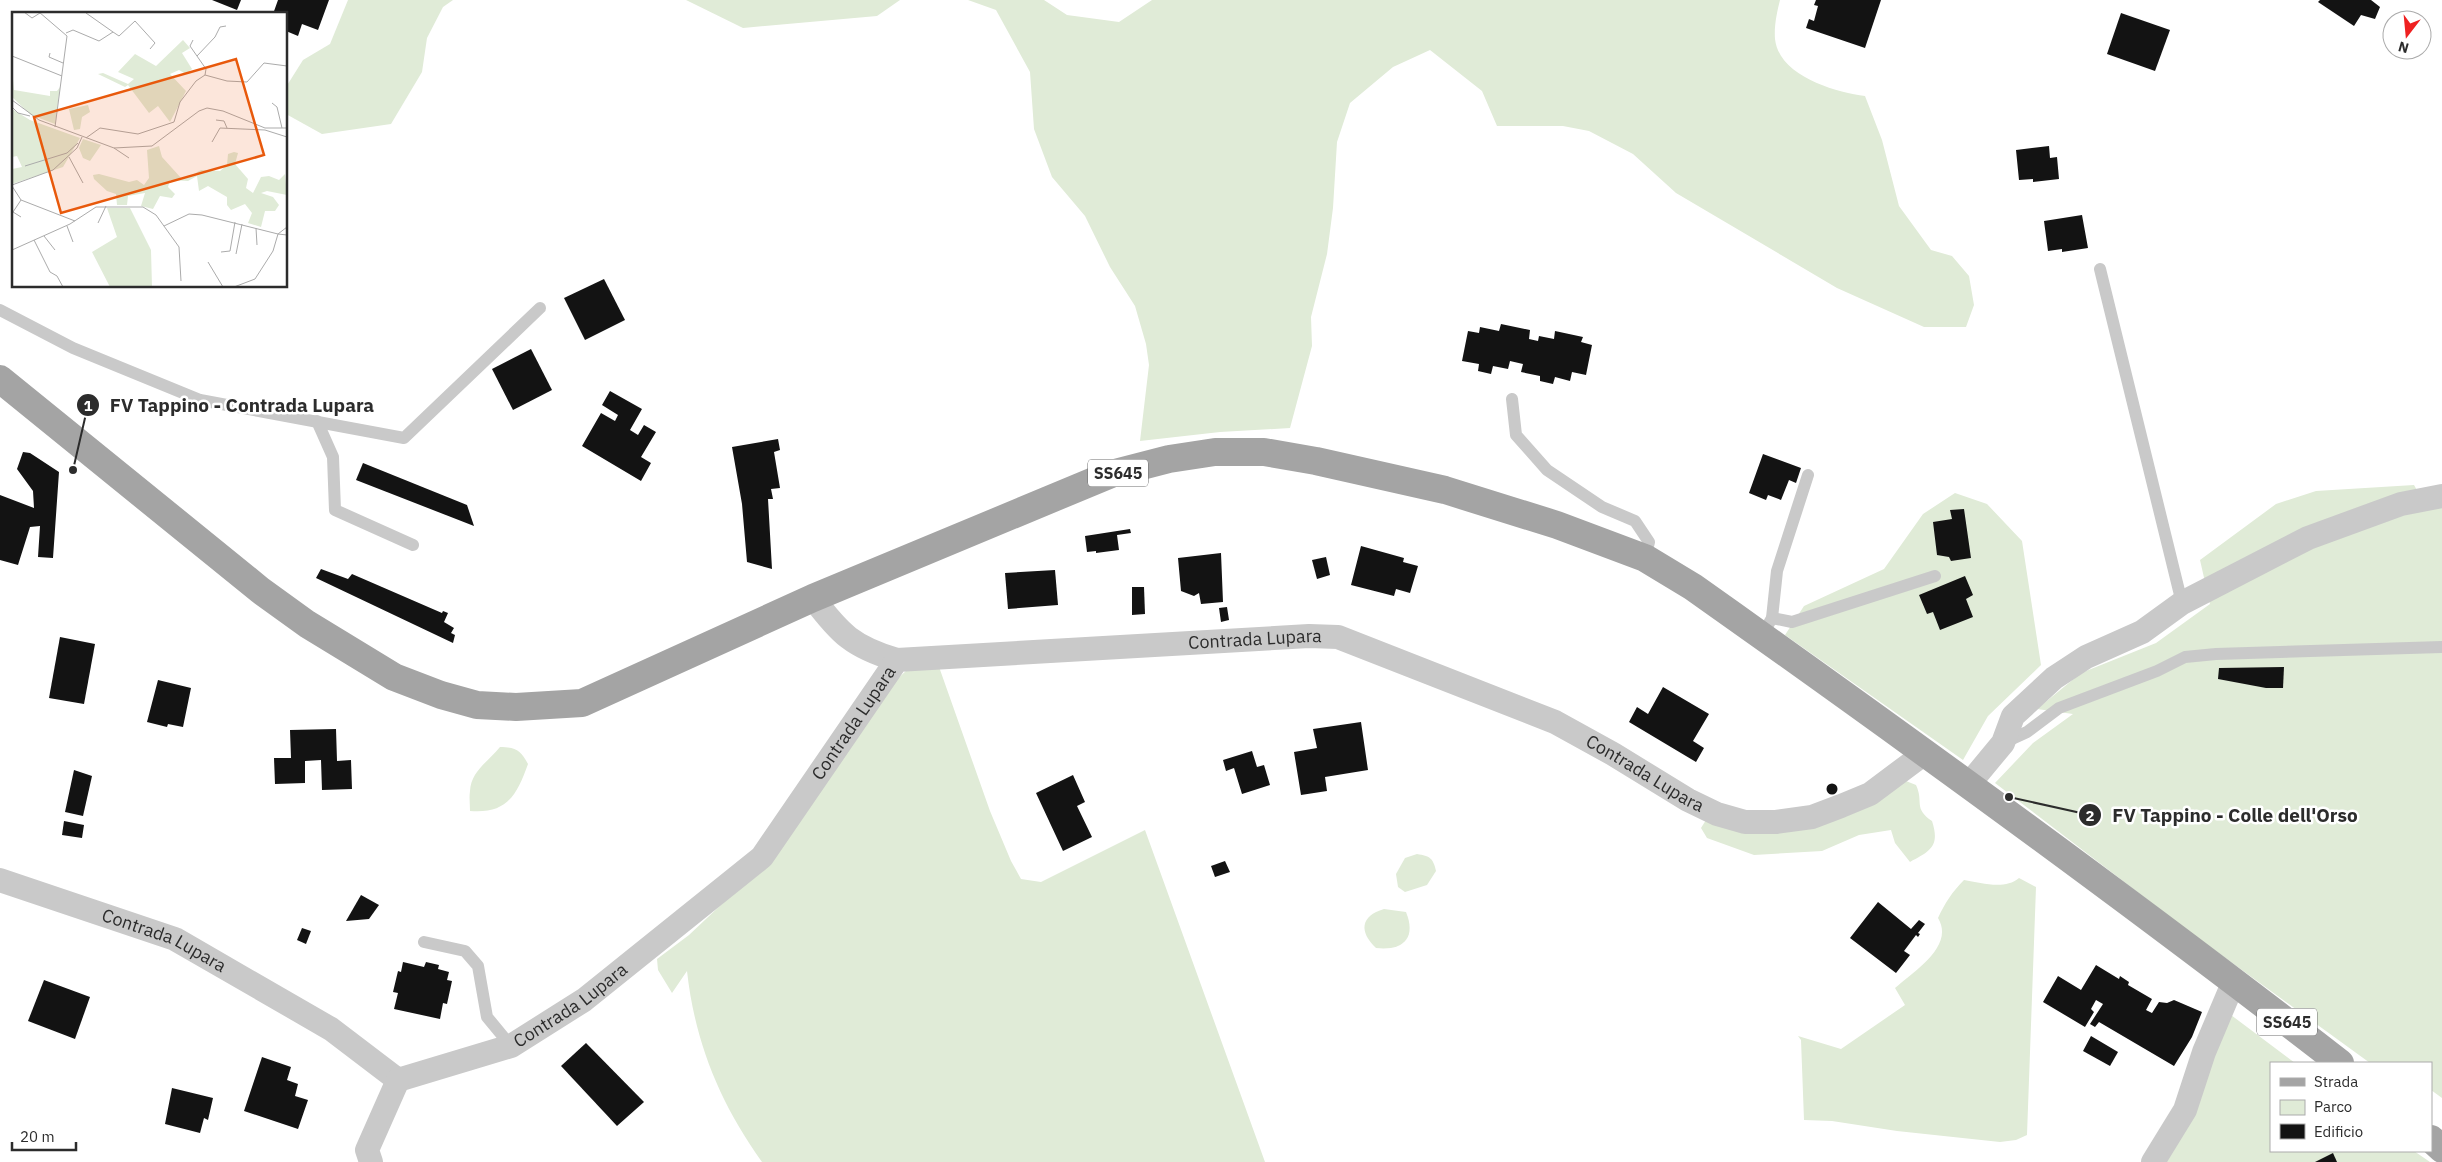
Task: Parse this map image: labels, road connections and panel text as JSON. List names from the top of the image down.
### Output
{
  "streets": {
    "main road": ["SS645"],
    "street": ["Contrada Lupara"]
  },
  "crossings": [
    ["SS645", "Contrada Lupara"]
  ],
  "places": ["FV Tappino - Contrada Lupara", "FV Tappino - Colle dell'Orso"],
  "legend": ["Strada", "Parco", "Edificio"],
  "scale_bar": "20 m",
  "north": "bottom"
}
